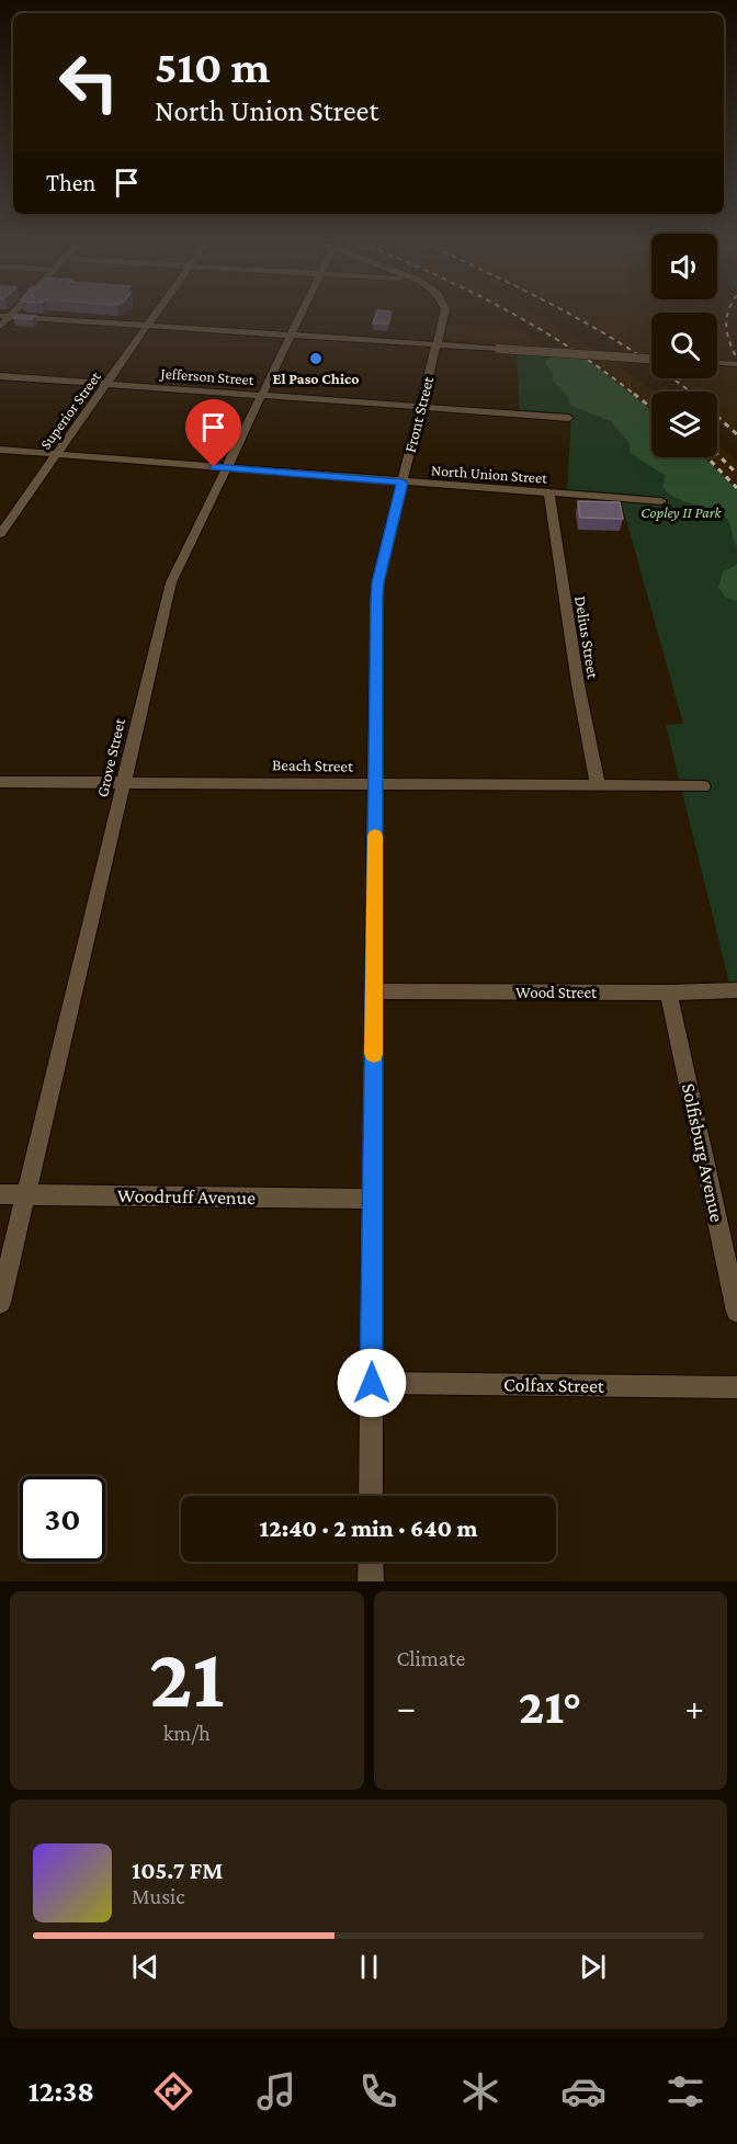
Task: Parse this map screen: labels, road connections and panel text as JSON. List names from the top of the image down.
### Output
{
  "streets": {
    "street": [
      "Jefferson Street",
      "Superior Street",
      "Front Street",
      "North Union Street",
      "Delius Street",
      "Grove Street",
      "Beach Street",
      "Wood Street",
      "Solfisburg Avenue",
      "Woodruff Avenue",
      "Colfax Street"
    ]
  },
  "crossings": [
    ["Jefferson Street", "Superior Street"],
    ["Jefferson Street", "Front Street"],
    ["Jefferson Street", "Grove Street"],
    ["Superior Street", "North Union Street"],
    ["Front Street", "North Union Street"],
    ["Front Street", "Beach Street"],
    ["Front Street", "Wood Street"],
    ["Front Street", "Woodruff Avenue"],
    ["Front Street", "Colfax Street"],
    ["North Union Street", "Delius Street"],
    ["North Union Street", "Grove Street"],
    ["Delius Street", "Beach Street"],
    ["Grove Street", "Beach Street"],
    ["Grove Street", "Woodruff Avenue"],
    ["Wood Street", "Solfisburg Avenue"]
  ],
  "parks": ["Copley II Park"],
  "places": ["El Paso Chico"],
  "page": {
    "turn": ["510 m", "North Union Street"],
    "then": "Then",
    "limit": "30",
    "trip": "12:40 · 2 min · 640 m",
    "tile": [
      ["21", "km/h"],
      "Climate"
    ],
    "heat": ["−", "21°", "+"],
    "song": ["105.7 FM", "Music"],
    "tabs": "12:38"
  }
}
